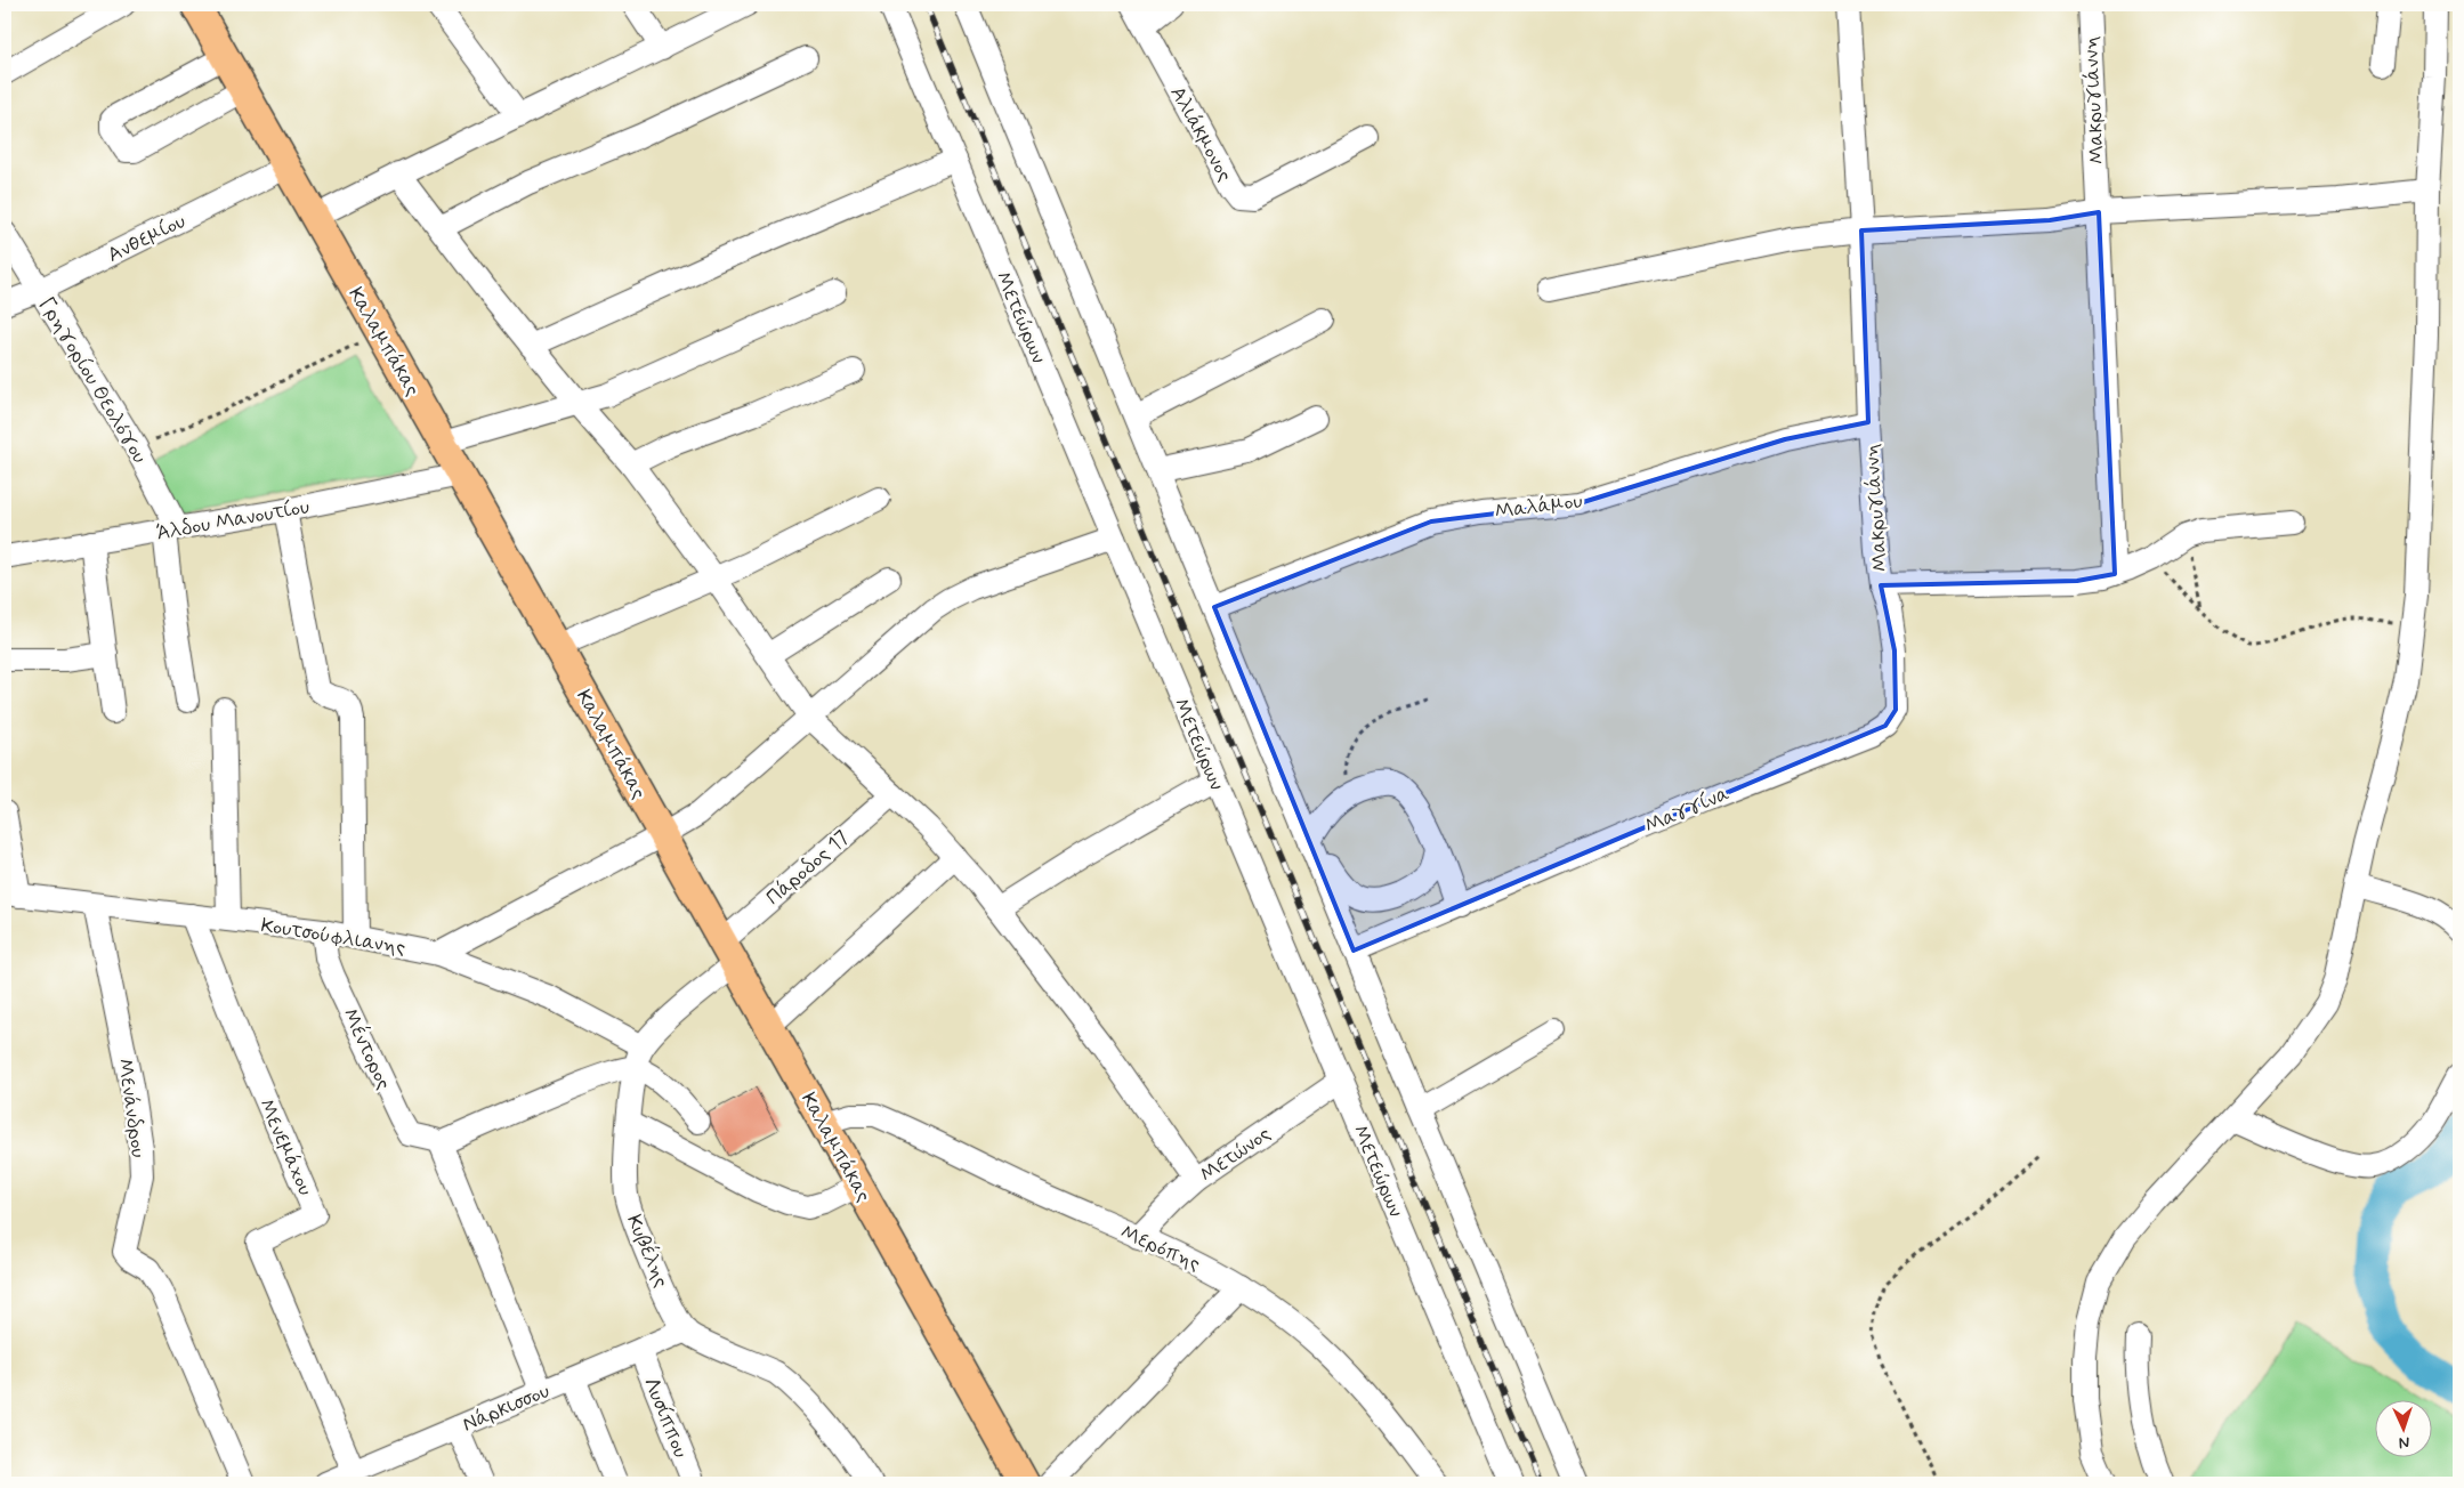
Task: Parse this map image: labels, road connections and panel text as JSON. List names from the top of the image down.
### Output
{
  "streets": {
    "main road": ["Καλαμπάκας"],
    "street": [
      "Μακρυγιάννη",
      "Αλιάκμονος",
      "Ανθεμίου",
      "Μετεώρων",
      "Γρηγορίου Θεολόγου",
      "Μαλάμου",
      "Άλδου Μανουτίου",
      "Μαγγίνα",
      "Πάροδος 17",
      "Κουτσούφλιανης",
      "Μέντορος",
      "Μενάνδρου",
      "Μενεμάχου",
      "Μετώνος",
      "Μερόπης",
      "Κυβέλης",
      "Νάρκισσου",
      "Λυσίππου"
    ]
  },
  "crossings": [
    ["Μακρυγιάννη", "Μαλάμου"],
    ["Μακρυγιάννη", "Μαγγίνα"],
    ["Ανθεμίου", "Καλαμπάκας"],
    ["Ανθεμίου", "Γρηγορίου Θεολόγου"],
    ["Μετεώρων", "Μετώνος"],
    ["Καλαμπάκας", "Άλδου Μανουτίου"],
    ["Καλαμπάκας", "Πάροδος 17"],
    ["Καλαμπάκας", "Μερόπης"],
    ["Γρηγορίου Θεολόγου", "Άλδου Μανουτίου"],
    ["Κουτσούφλιανης", "Μέντορος"],
    ["Κουτσούφλιανης", "Μενάνδρου"],
    ["Κουτσούφλιανης", "Μενεμάχου"],
    ["Κουτσούφλιανης", "Κυβέλης"],
    ["Μενεμάχου", "Νάρκισσου"],
    ["Μετώνος", "Μερόπης"],
    ["Κυβέλης", "Νάρκισσου"],
    ["Νάρκισσου", "Λυσίππου"]
  ],
  "north": "bottom"
}
